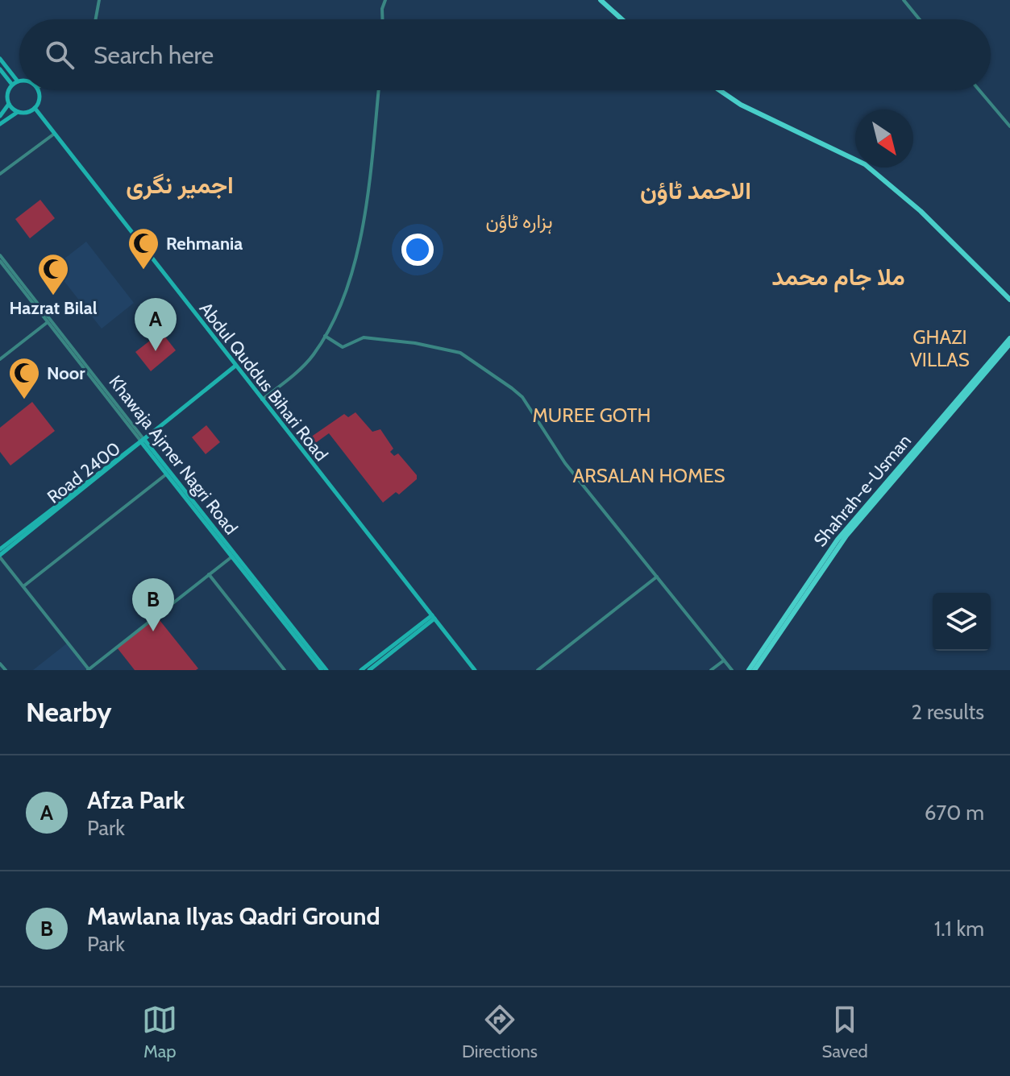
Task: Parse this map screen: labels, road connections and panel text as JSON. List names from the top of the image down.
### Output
{
  "streets": {
    "main road": [
      "Abdul Quddus Bihari Road",
      "Khawaja Ajmer Nagri Road",
      "Road 2400",
      "Shahrah-e-Usman"
    ]
  },
  "crossings": [
    ["Abdul Quddus Bihari Road", "Road 2400"],
    ["Khawaja Ajmer Nagri Road", "Road 2400"]
  ],
  "districts": [
    "اجمیر نگری",
    "الاحمد ٹاؤن",
    "ہزارہ ٹاؤن",
    "ملا جام محمد",
    "GHAZI VILLAS",
    "MUREE GOTH",
    "ARSALAN HOMES"
  ],
  "places": {
    "mosque": ["Rehmania", "Hazrat Bilal", "Noor"]
  },
  "north": "bottom right",
  "page": {
    "search": "Search here",
    "pins": ["A", "B"],
    "heading": ["Nearby", "2 results"],
    "list": [
      {
        "mark": "A",
        "name": "Afza Park",
        "note": "Park",
        "value": "670 m"
      },
      {
        "mark": "B",
        "name": "Mawlana Ilyas Qadri Ground",
        "note": "Park",
        "value": "1.1 km"
      }
    ],
    "nav": ["Map", "Directions", "Saved"]
  }
}
